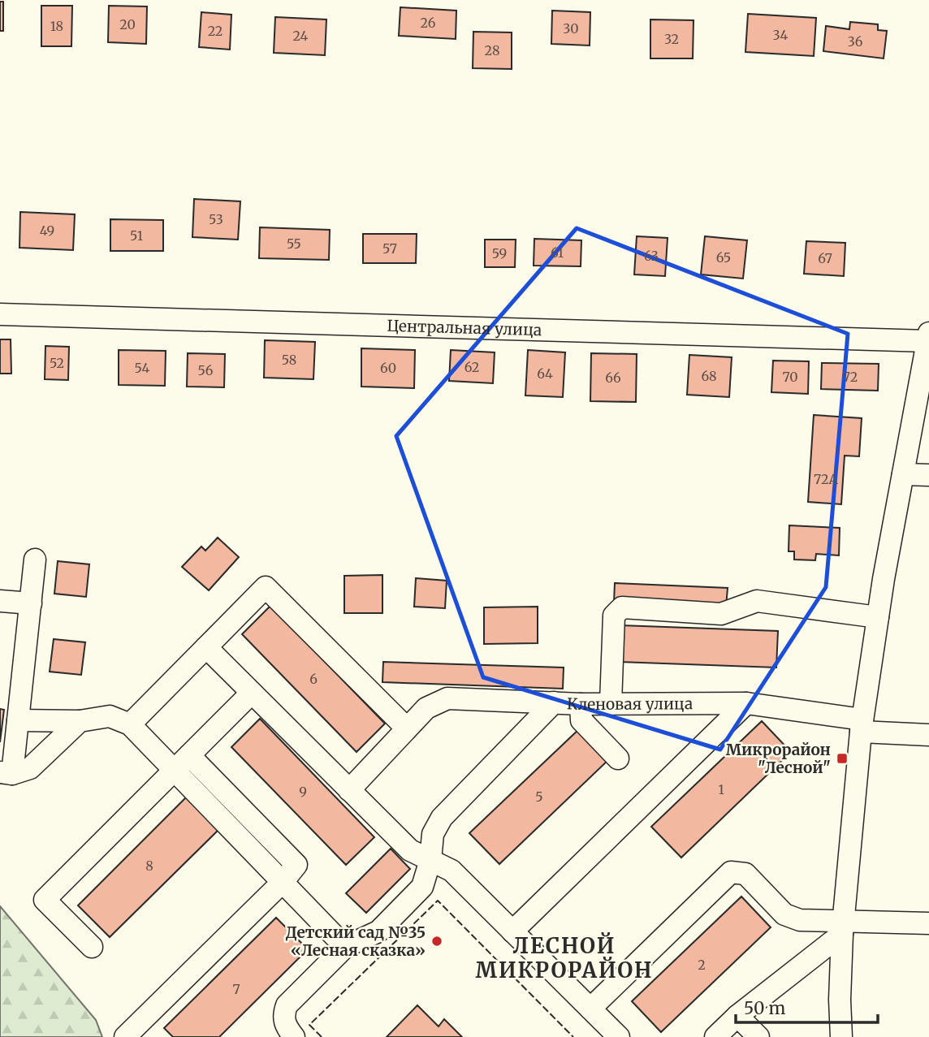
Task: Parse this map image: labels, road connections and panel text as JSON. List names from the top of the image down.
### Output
{
  "streets": {
    "street": ["Центральная улица", "Кленовая улица"]
  },
  "districts": ["ЛЕСНОЙ МИКРОРАЙОН"],
  "places": {
    "transit": ["Микрорайон \"Лесной\""],
    "other": ["Детский сад №35 «Лесная сказка»"]
  },
  "house_numbers": [
    "26",
    "20",
    "18",
    "30",
    "22",
    "34",
    "24",
    "32",
    "36",
    "28",
    "53",
    "49",
    "51",
    "55",
    "57",
    "61",
    "59",
    "63",
    "65",
    "67",
    "58",
    "52",
    "62",
    "54",
    "60",
    "56",
    "64",
    "68",
    "70",
    "72",
    "66",
    "72А",
    "6",
    "1",
    "9",
    "5",
    "8",
    "2",
    "7"
  ],
  "scale_bar": "50 m"
}
